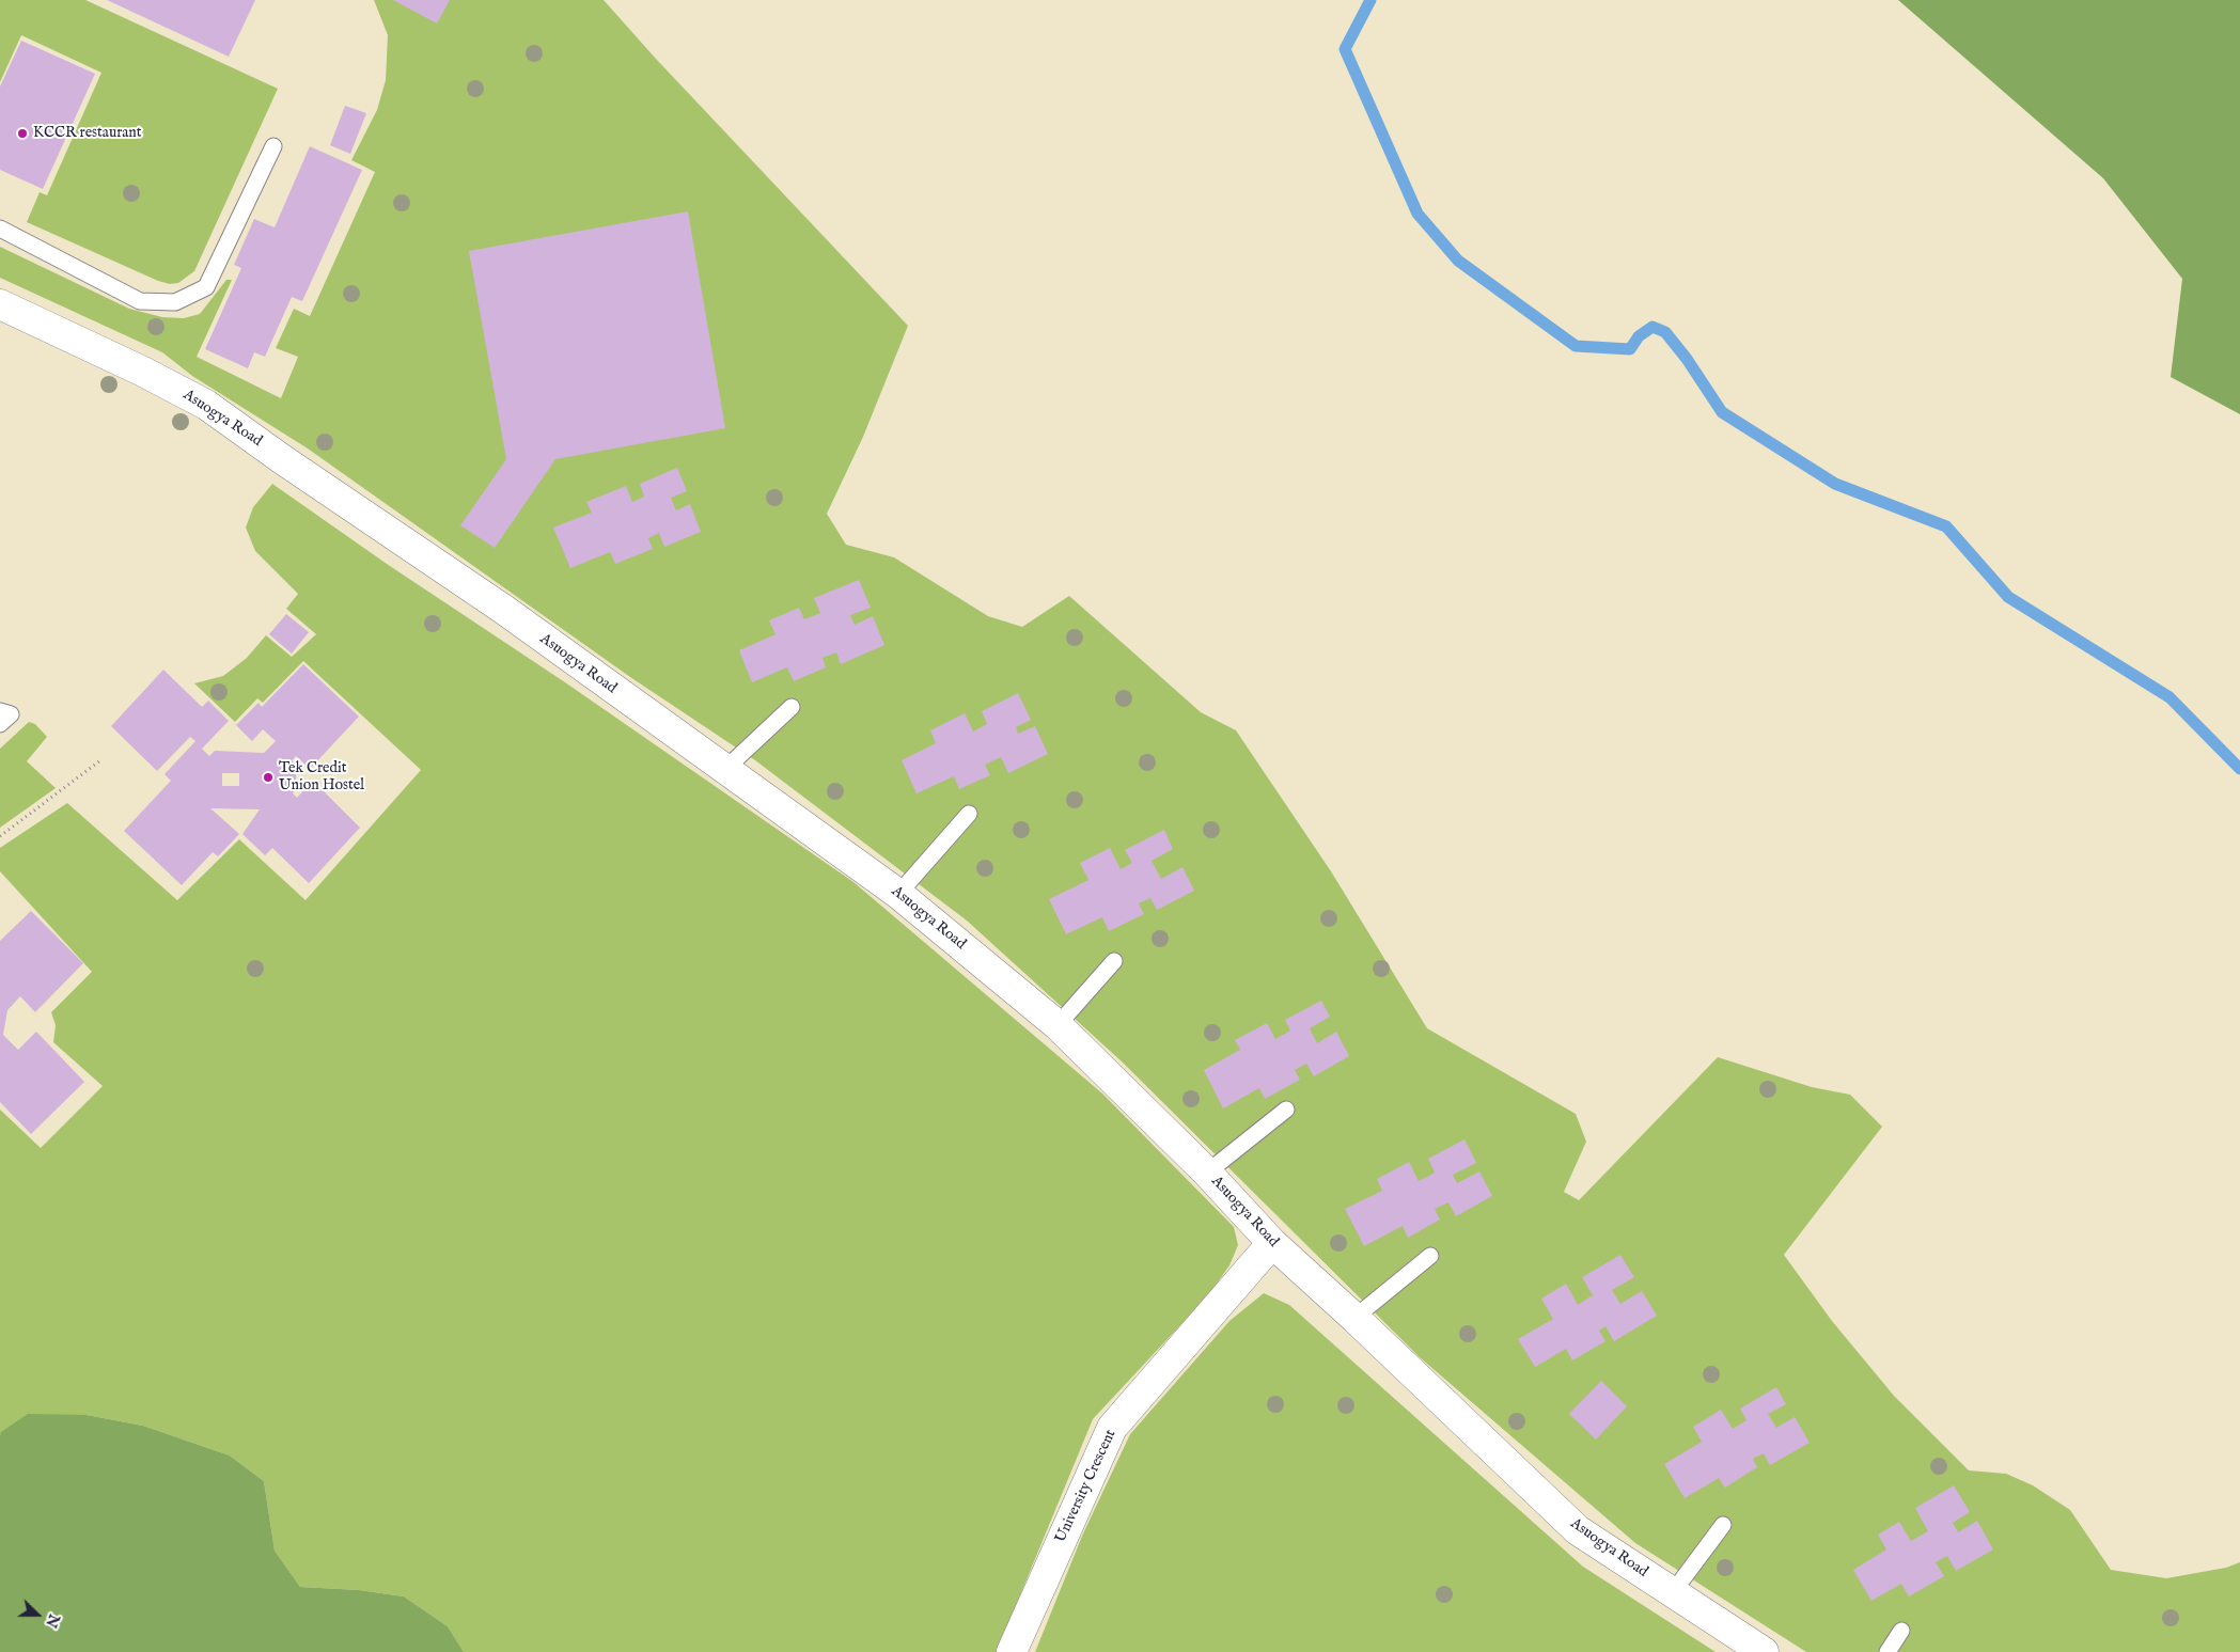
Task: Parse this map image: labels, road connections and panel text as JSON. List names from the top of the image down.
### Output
{
  "streets": {
    "street": ["Asuogya Road", "University Crescent"]
  },
  "crossings": [
    ["Asuogya Road", "University Crescent"]
  ],
  "places": ["KCCR restaurant", "Tek Credit Union Hostel"],
  "north": "right"
}
